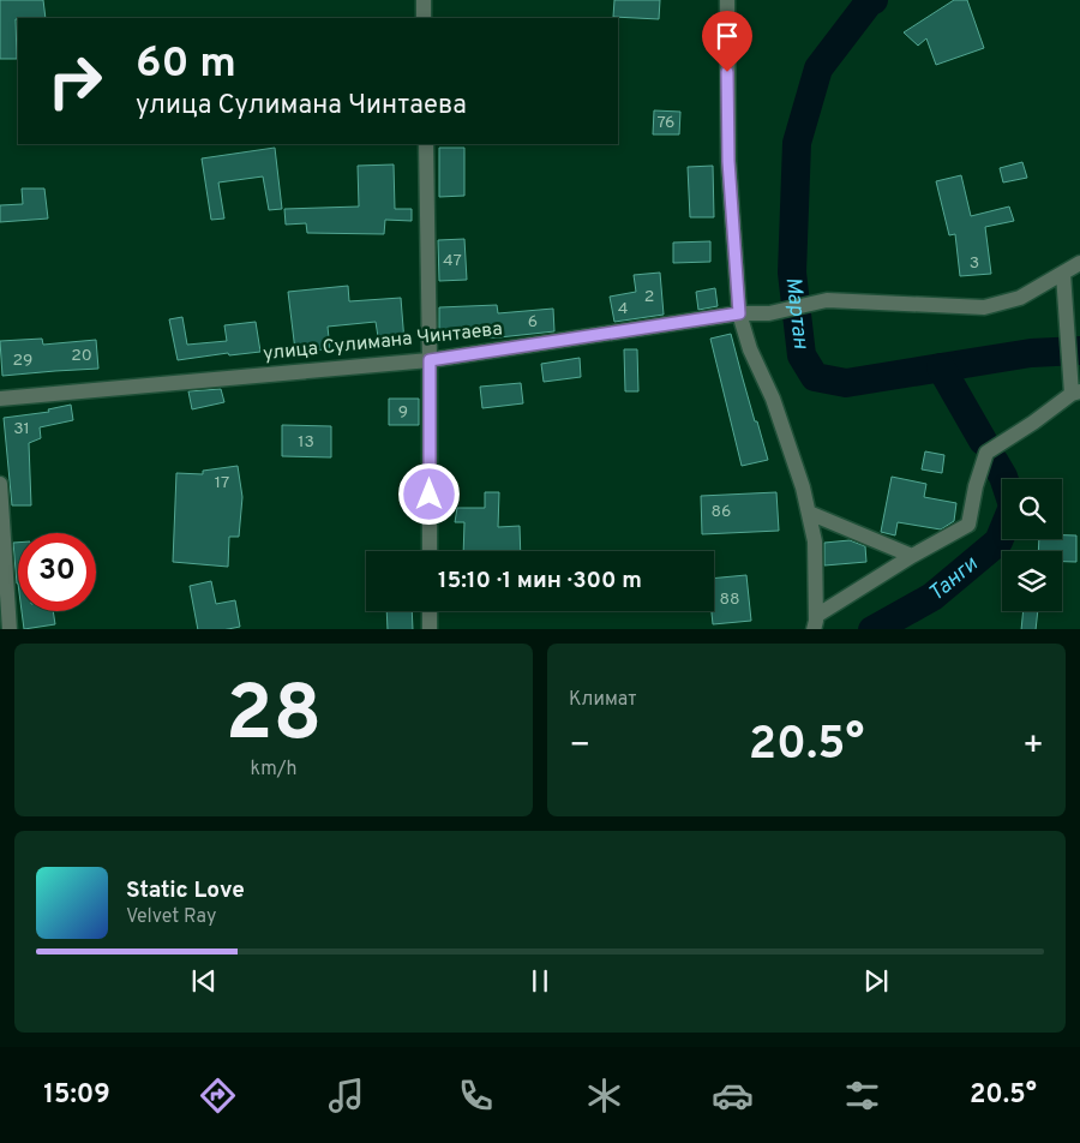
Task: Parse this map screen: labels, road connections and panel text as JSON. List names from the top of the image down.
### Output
{
  "streets": {
    "street": ["улица Сулимана Чинтаева"]
  },
  "water": ["Мартан", "Танги"],
  "house_numbers": [
    "76",
    "47",
    "3",
    "2",
    "4",
    "6",
    "20",
    "29",
    "9",
    "31",
    "13",
    "17",
    "86",
    "88"
  ],
  "page": {
    "turn": ["60 m", "улица Сулимана Чинтаева"],
    "limit": "30",
    "trip": "15:10 · 1 мин · 300 m",
    "tile": [
      ["28", "km/h"],
      "Климат"
    ],
    "heat": ["−", "20.5°", "+"],
    "song": ["Static Love", "Velvet Ray"],
    "tabs": ["15:09", "20.5°"]
  }
}
